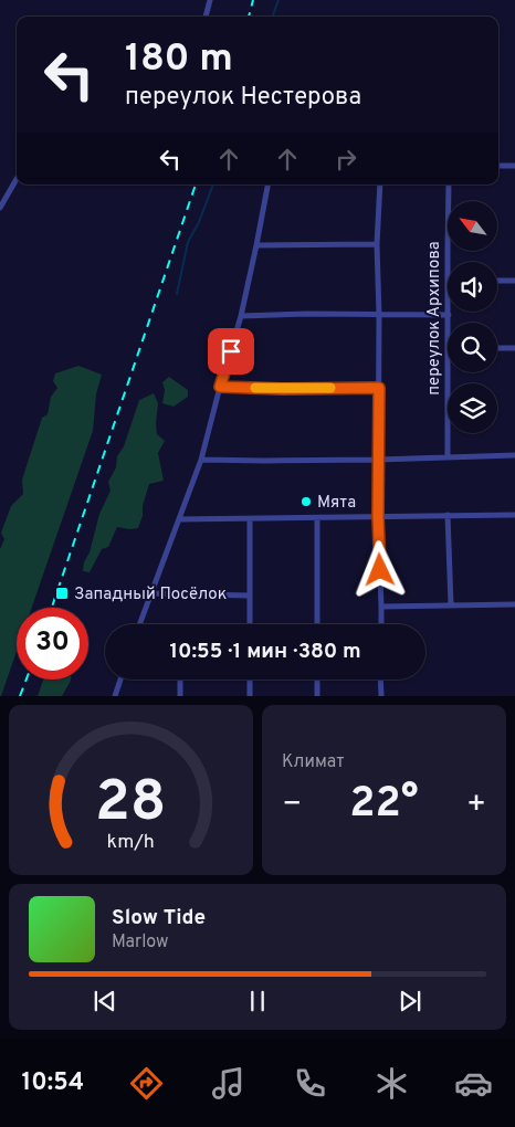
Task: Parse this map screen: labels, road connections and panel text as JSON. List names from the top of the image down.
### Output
{
  "streets": {
    "street": ["переулок Архипова"]
  },
  "places": {
    "other": ["Мята"],
    "transit": ["Западный Посёлок"]
  },
  "north": "top left",
  "page": {
    "turn": ["180 m", "переулок Нестерова"],
    "limit": "30",
    "trip": "10:55 · 1 мин · 380 m",
    "tile": "Климат",
    "heat": ["−", "22°", "+"],
    "song": ["Slow Tide", "Marlow"],
    "tabs": "10:54",
    "gauge": ["28", "km/h"]
  }
}
